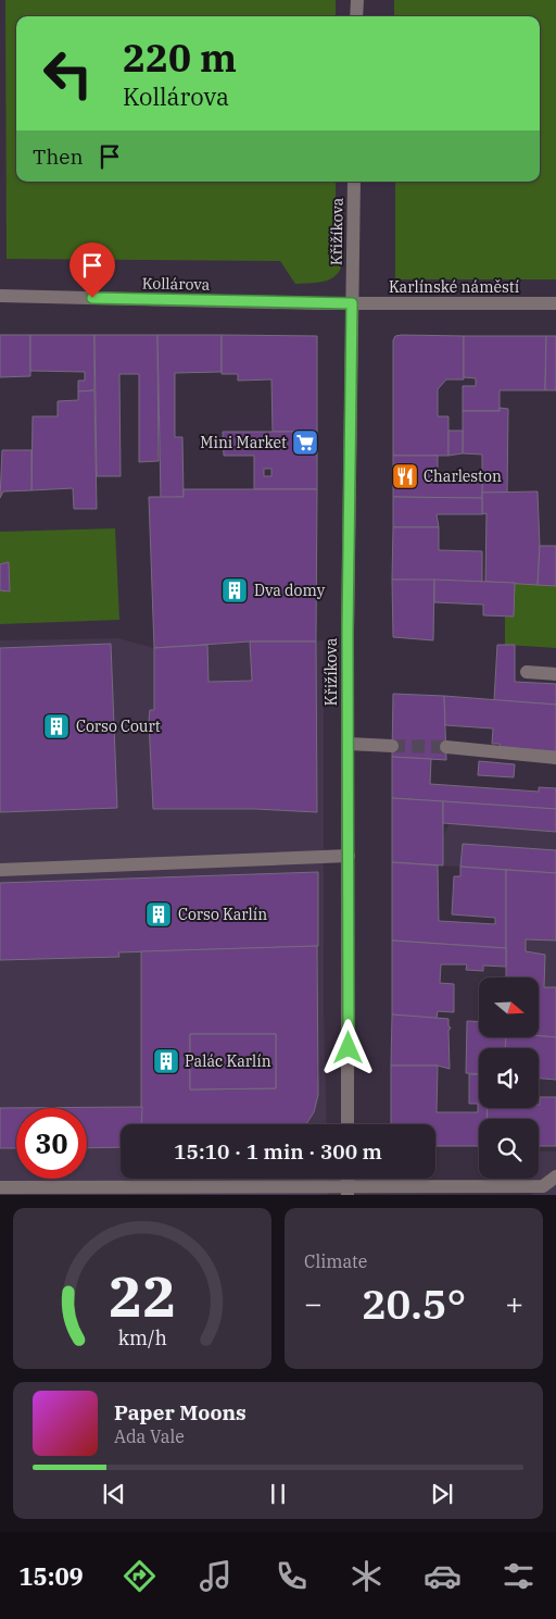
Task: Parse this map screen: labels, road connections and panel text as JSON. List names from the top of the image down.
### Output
{
  "streets": {
    "street": ["Křižíkova", "Kollárova", "Karlínské náměstí"]
  },
  "crossings": [
    ["Křižíkova", "Kollárova"],
    ["Křižíkova", "Karlínské náměstí"],
    ["Kollárova", "Karlínské náměstí"]
  ],
  "places": {
    "supermarket": ["Mini Market"],
    "restaurant": ["Charleston"],
    "building": [
      "Dva domy",
      "Corso Court",
      "Corso Karlín",
      "Palác Karlín"
    ]
  },
  "north": "right",
  "page": {
    "turn": ["220 m", "Kollárova"],
    "then": "Then",
    "limit": "30",
    "trip": "15:10 · 1 min · 300 m",
    "tile": "Climate",
    "heat": ["−", "20.5°", "+"],
    "song": ["Paper Moons", "Ada Vale"],
    "tabs": "15:09",
    "gauge": ["22", "km/h"]
  }
}
